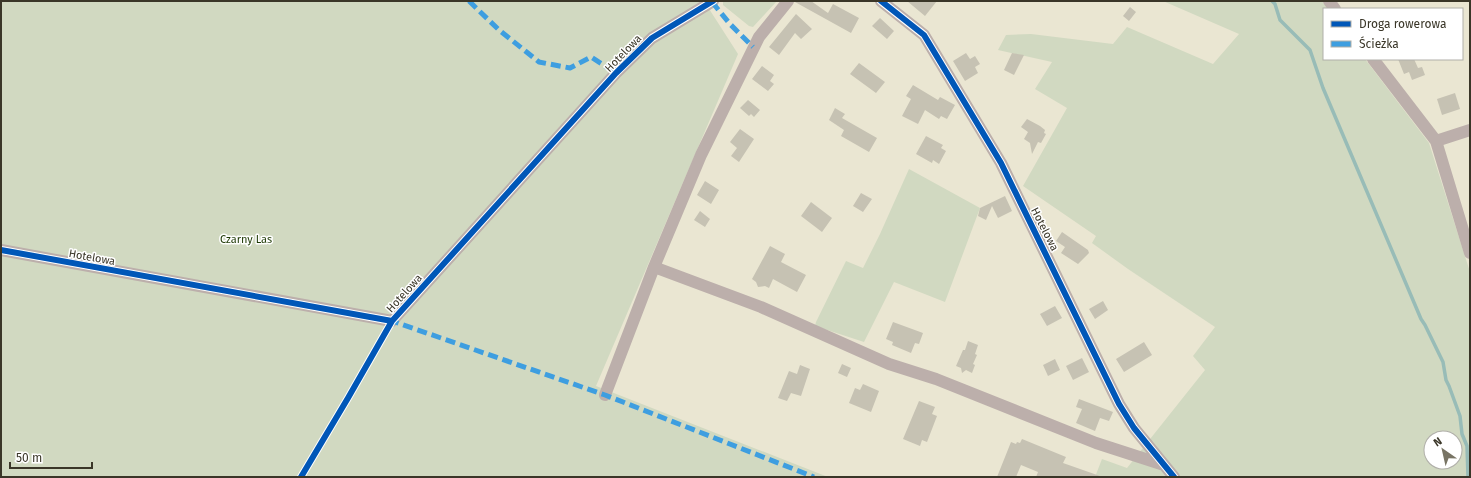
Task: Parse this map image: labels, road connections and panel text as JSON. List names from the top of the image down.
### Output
{
  "streets": {
    "street": ["Hotelowa"]
  },
  "parks": ["Czarny Las"],
  "legend": ["Droga rowerowa", "Ścieżka"],
  "scale_bar": "50 m",
  "north": "top left"
}
